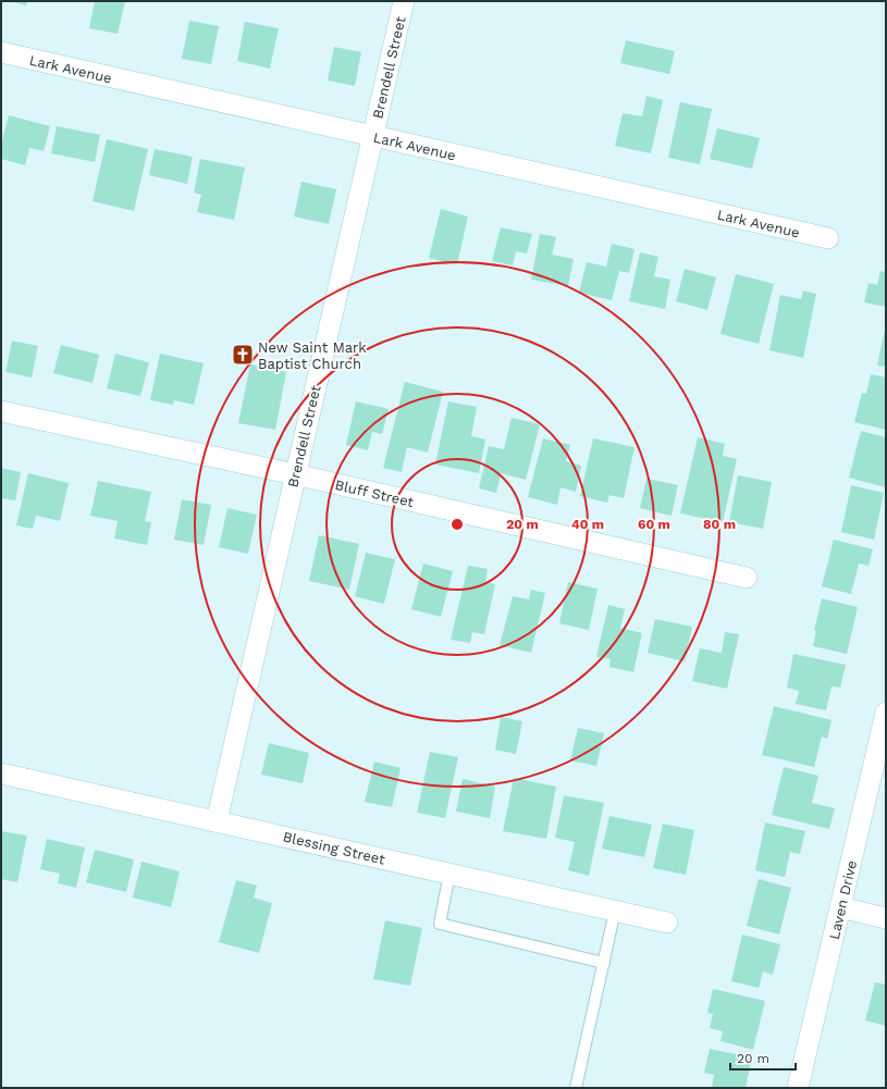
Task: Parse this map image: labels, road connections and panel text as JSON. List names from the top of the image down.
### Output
{
  "streets": {
    "street": [
      "Brendell Street",
      "Lark Avenue",
      "Bluff Street",
      "Blessing Street",
      "Laven Drive"
    ]
  },
  "crossings": [
    ["Brendell Street", "Lark Avenue"],
    ["Brendell Street", "Bluff Street"],
    ["Brendell Street", "Blessing Street"]
  ],
  "places": {
    "church": ["New Saint Mark Baptist Church"]
  },
  "scale_bar": "20 m",
  "rings": [
    "20 m",
    "40 m",
    "60 m",
    "80 m"
  ]
}
